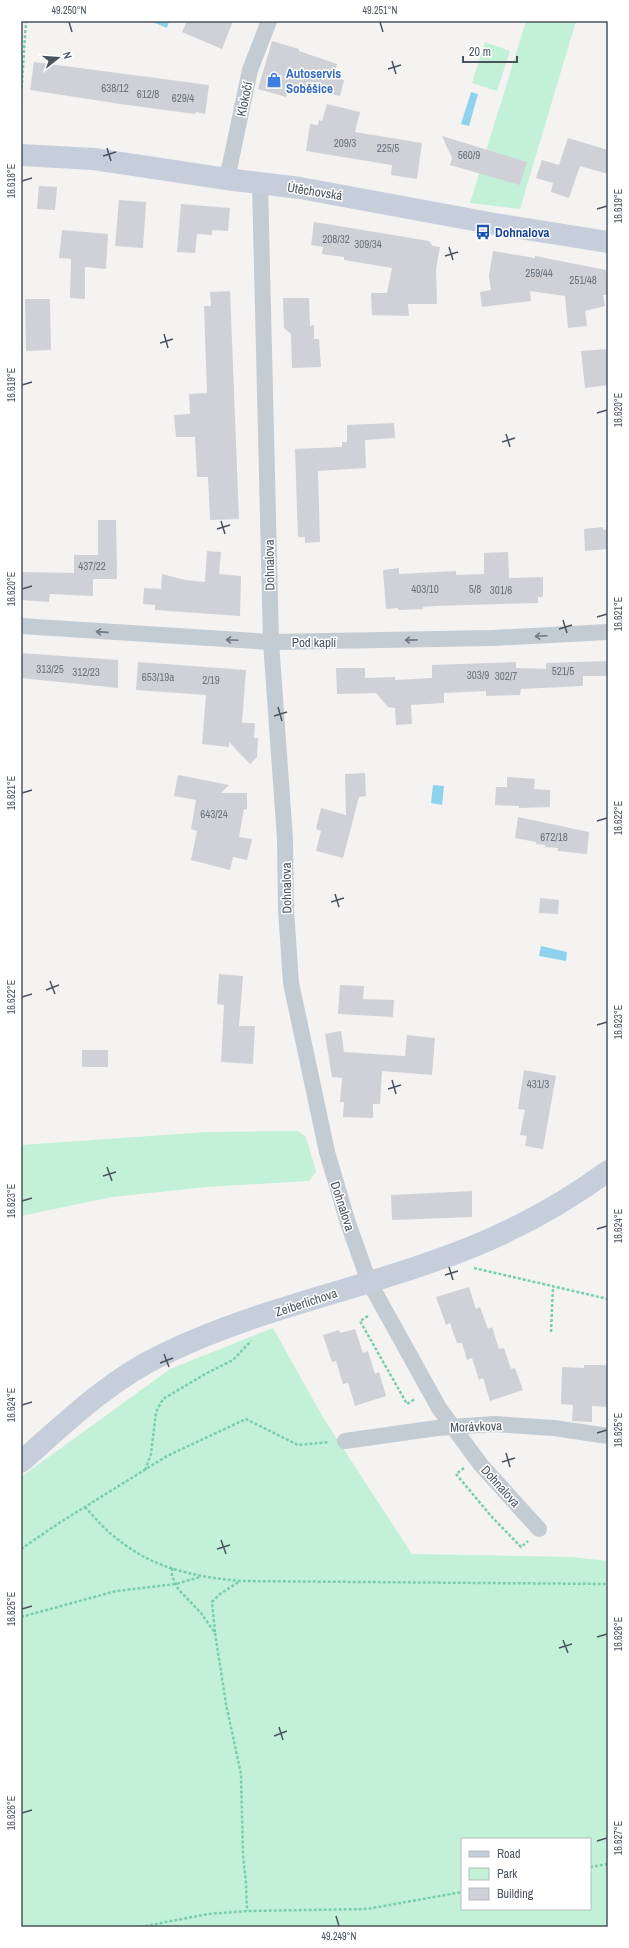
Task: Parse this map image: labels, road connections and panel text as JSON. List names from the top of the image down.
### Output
{
  "streets": {
    "street": [
      "Klokočí",
      "Útěchovská",
      "Dohnalova",
      "Pod kaplí",
      "Zeiberlichova",
      "Morávkova"
    ]
  },
  "crossings": [
    ["Klokočí", "Útěchovská"],
    ["Útěchovská", "Dohnalova"],
    ["Dohnalova", "Pod kaplí"],
    ["Dohnalova", "Zeiberlichova"],
    ["Dohnalova", "Morávkova"]
  ],
  "one_way": ["Pod kaplí"],
  "places": {
    "shop": ["Autoservis Soběšice"],
    "bus stop": ["Dohnalova"]
  },
  "house_numbers": [
    "638/12",
    "612/8",
    "629/4",
    "209/3",
    "225/5",
    "560/9",
    "208/32",
    "309/34",
    "259/44",
    "251/48",
    "437/22",
    "403/10",
    "5/8",
    "301/6",
    "313/25",
    "521/5",
    "312/23",
    "303/9",
    "302/7",
    "653/19a",
    "2/19",
    "643/24",
    "672/18",
    "431/3"
  ],
  "legend": ["Road", "Park", "Building"],
  "scale_bar": "20 m",
  "north": "right",
  "coordinates": [
    "49.250°N",
    "49.251°N",
    "16.618°E",
    "16.619°E",
    "16.620°E",
    "16.621°E",
    "16.622°E",
    "16.623°E",
    "16.624°E",
    "16.625°E",
    "16.626°E",
    "16.627°E",
    "49.249°N"
  ]
}
